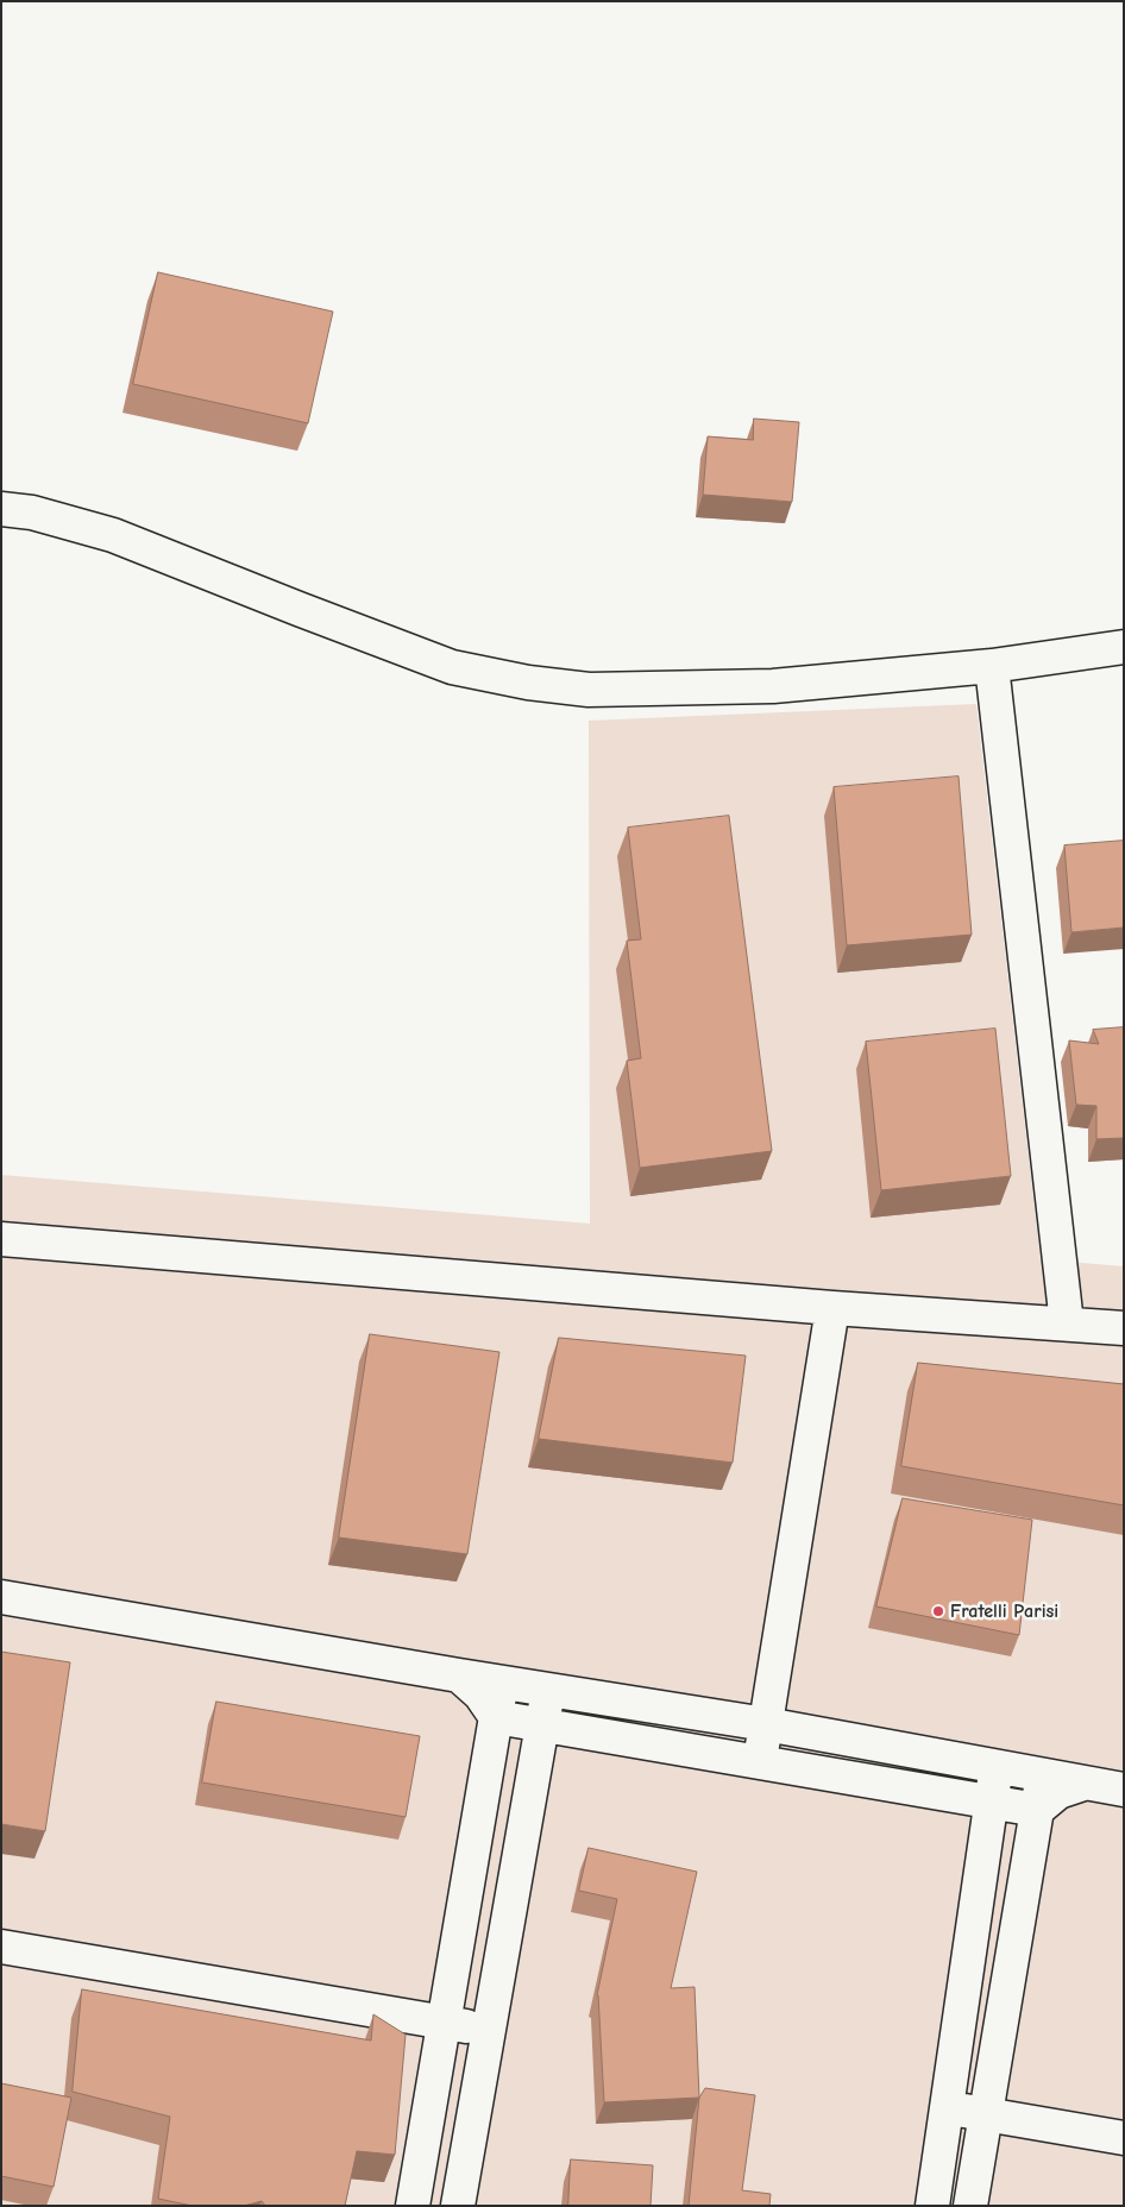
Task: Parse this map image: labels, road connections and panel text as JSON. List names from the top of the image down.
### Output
{
  "places": ["Fratelli Parisi"]
}
